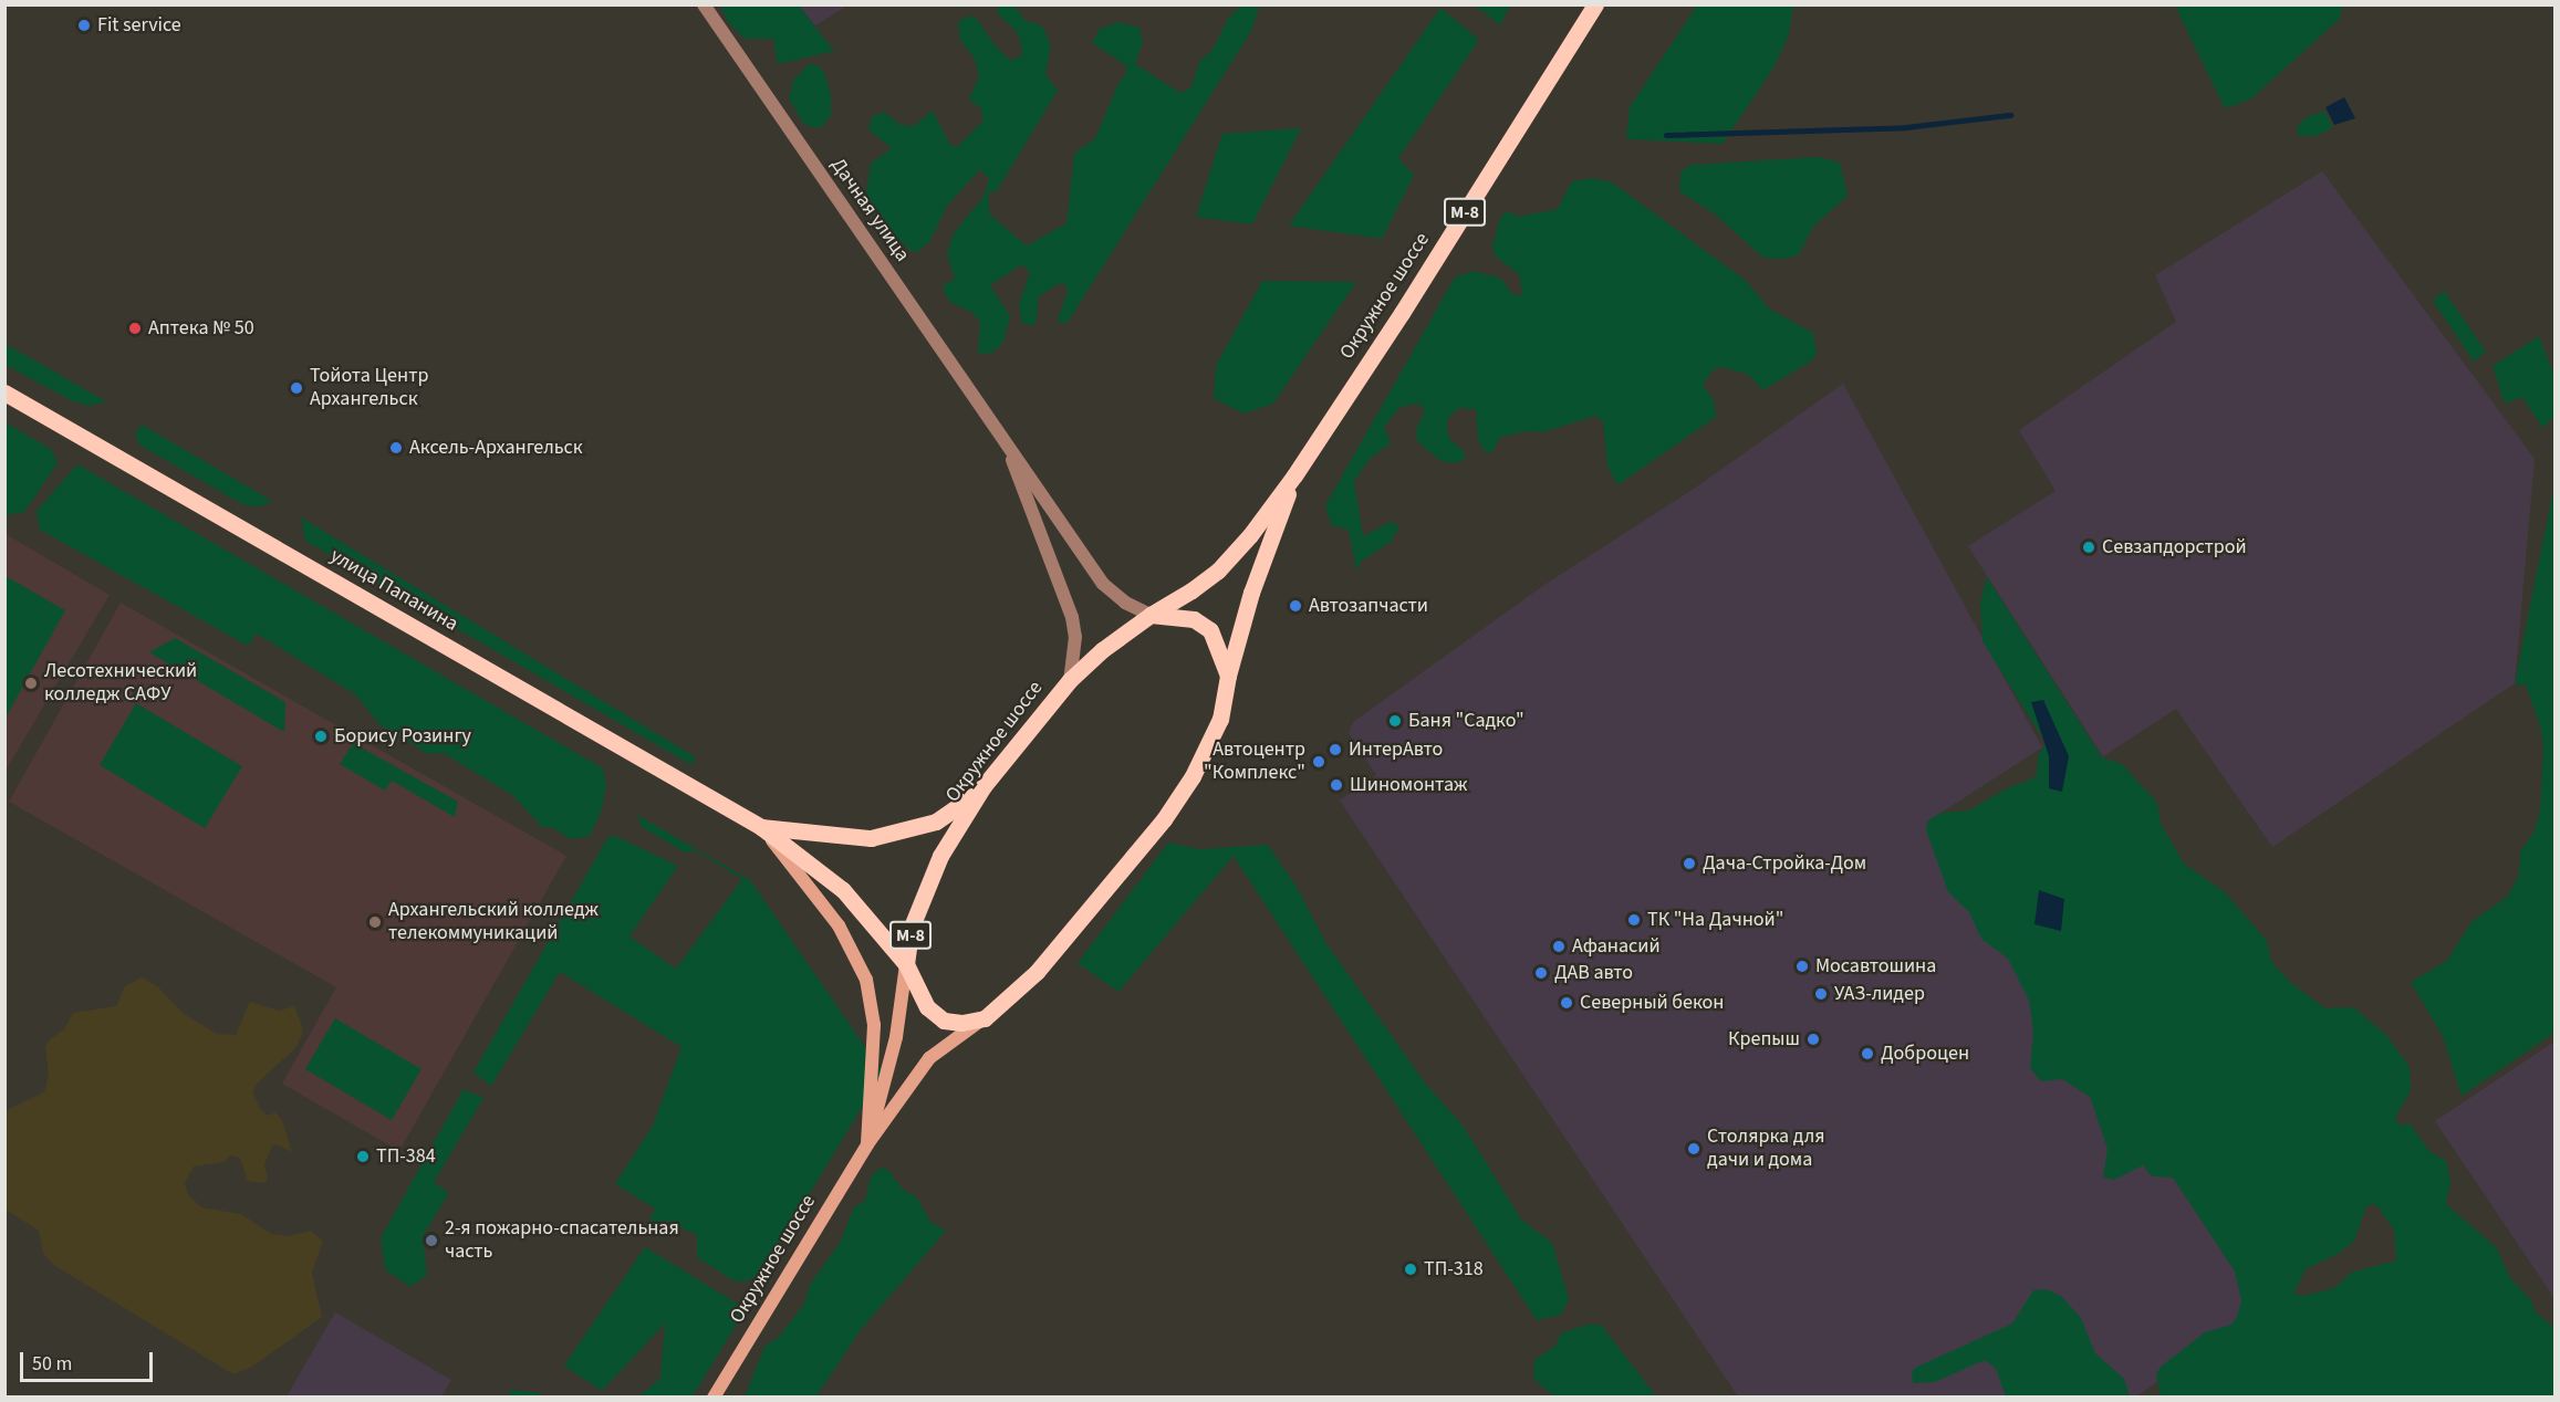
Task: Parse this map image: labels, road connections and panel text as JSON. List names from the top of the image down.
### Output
{
  "streets": {
    "main road": ["М-8", "Окружное шоссе", "улица Папанина"],
    "street": ["Дачная улица"]
  },
  "crossings": [
    ["Дачная улица", "Окружное шоссе"],
    ["М-8", "Окружное шоссе"],
    ["М-8", "улица Папанина"],
    ["Окружное шоссе", "улица Папанина"]
  ],
  "places": [
    "Fit service",
    "Аптека № 50",
    "Тойота Центр Архангельск",
    "Аксель-Архангельск",
    "Севзапдорстрой",
    "Автозапчасти",
    "Лесотехнический колледж САФУ",
    "Баня \"Садко\"",
    "Борису Розингу",
    "ИнтерАвто",
    "Автоцентр \"Комплекс\"",
    "Шиномонтаж",
    "Дача-Стройка-Дом",
    "ТК \"На Дачной\"",
    "Архангельский колледж телекоммуникаций",
    "Афанасий",
    "Мосавтошина",
    "ДАВ авто",
    "УАЗ-лидер",
    "Северный бекон",
    "Крепыш",
    "Доброцен",
    "Столярка для дачи и дома",
    "ТП-384",
    "2-я пожарно-спасательная часть",
    "ТП-318"
  ],
  "scale_bar": "50 m"
}
